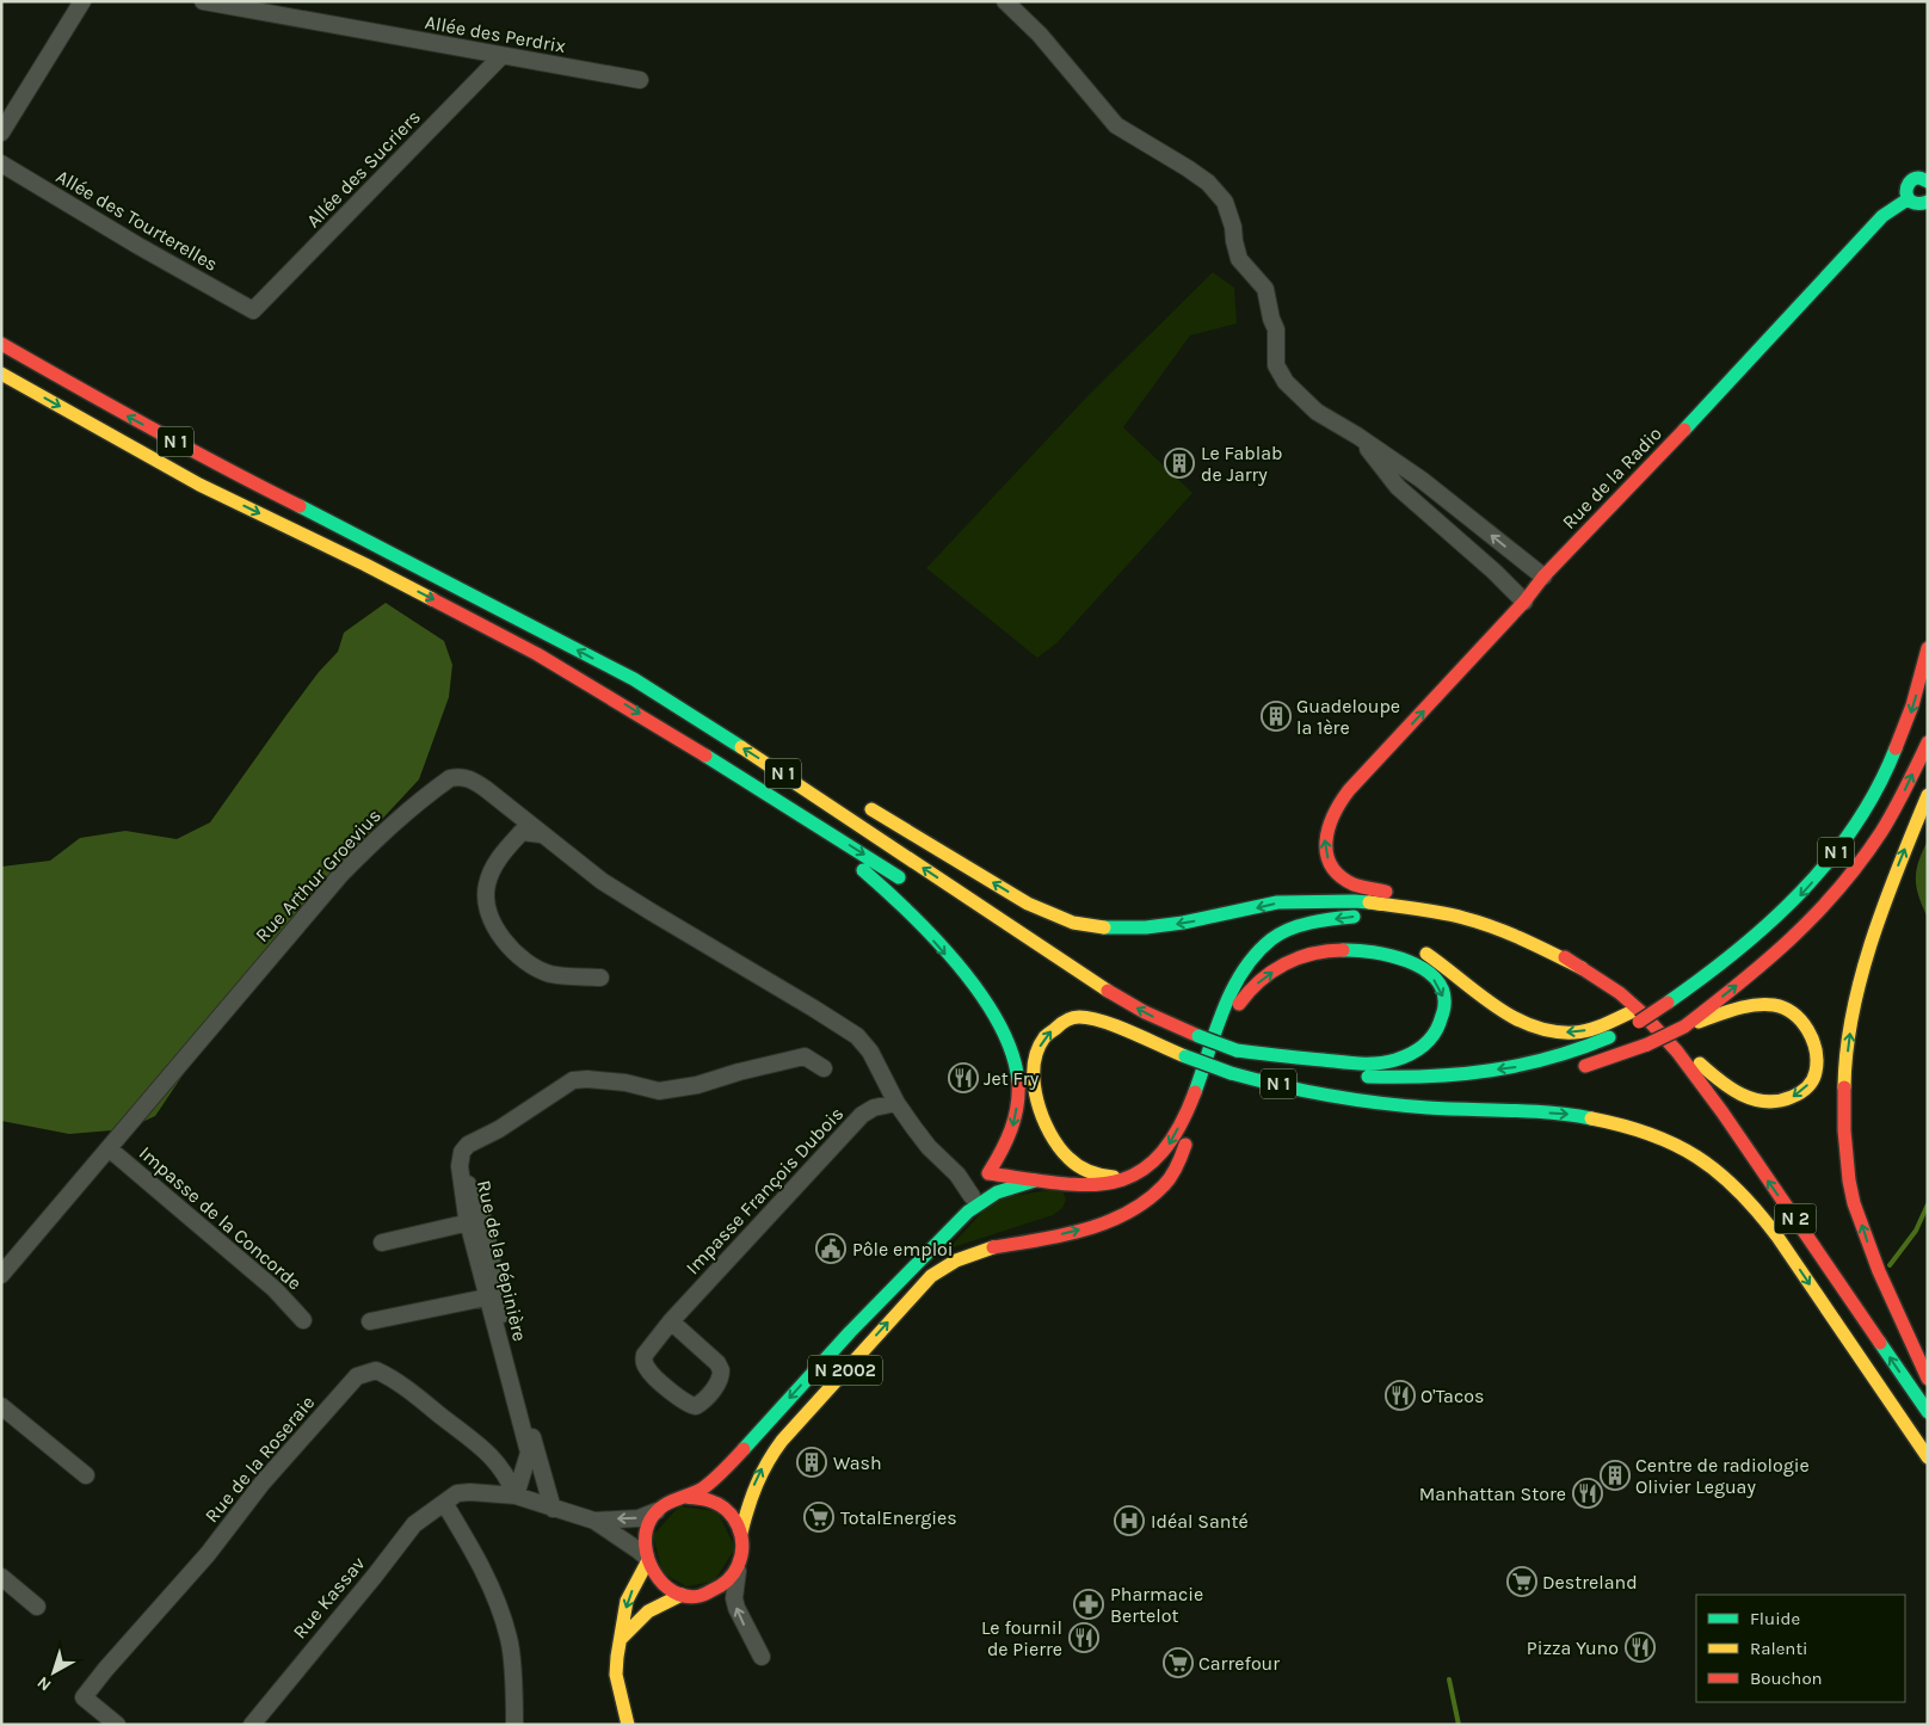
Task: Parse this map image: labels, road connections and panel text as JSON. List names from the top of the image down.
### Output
{
  "streets": {
    "main road": [
      "N 1",
      "Rue de la Radio",
      "N 2",
      "N 2002"
    ],
    "street": [
      "Allée des Perdrix",
      "Allée des Sucriers",
      "Allée des Tourterelles",
      "Rue Arthur Groevius",
      "Impasse François Dubois",
      "Impasse de la Concorde",
      "Rue de la Pépinière",
      "Rue de la Roseraie",
      "Rue Kassav"
    ]
  },
  "crossings": [
    ["Allée des Perdrix", "Allée des Sucriers"],
    ["Allée des Sucriers", "Allée des Tourterelles"],
    ["N 1", "N 2"],
    ["Rue de la Radio", "N 2"],
    ["Rue Arthur Groevius", "Impasse François Dubois"],
    ["Rue Arthur Groevius", "Impasse de la Concorde"],
    ["Rue Arthur Groevius", "N 2002"],
    ["Rue de la Pépinière", "Rue de la Roseraie"],
    ["Rue de la Pépinière", "Rue Kassav"],
    ["Rue de la Roseraie", "Rue Kassav"]
  ],
  "places": {
    "building": [
      "Le Fablab de Jarry",
      "Guadeloupe la 1ère",
      "Wash",
      "Centre de radiologie Olivier Leguay"
    ],
    "restaurant": [
      "Jet Fry",
      "O'Tacos",
      "Manhattan Store",
      "Le fournil de Pierre",
      "Pizza Yuno"
    ],
    "public building": ["Pôle emploi"],
    "supermarket": ["TotalEnergies", "Destreland", "Carrefour"],
    "hospital": ["Idéal Santé"],
    "pharmacy": ["Pharmacie Bertelot"]
  },
  "legend": ["Fluide", "Ralenti", "Bouchon"],
  "north": "bottom left"
}
